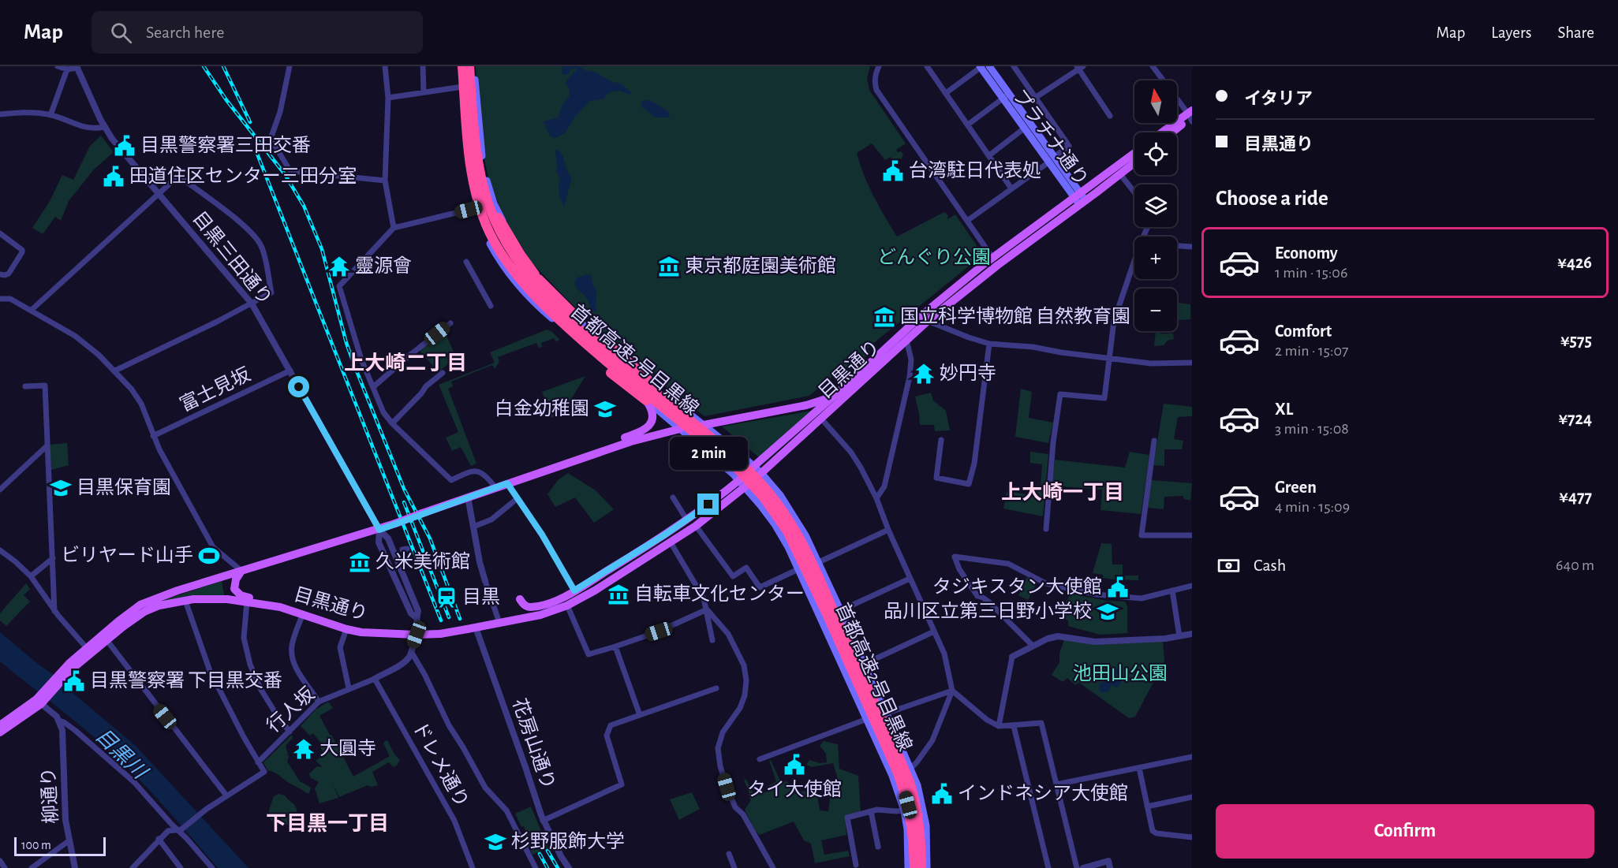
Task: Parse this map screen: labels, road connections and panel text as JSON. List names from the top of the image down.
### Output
{
  "streets": {
    "highway": ["首都高速2号目黒線"],
    "main road": ["プラチナ通り", "目黒通り"],
    "street": [
      "目黒三田通り",
      "富士見坂",
      "行人坂",
      "花房山通り",
      "ドレメ通り",
      "柳通り"
    ]
  },
  "crossings": [
    ["プラチナ通り", "目黒通り"],
    ["目黒三田通り", "目黒通り"],
    ["目黒三田通り", "富士見坂"],
    ["目黒通り", "花房山通り"],
    ["行人坂", "ドレメ通り"]
  ],
  "districts": ["上大崎二丁目", "上大崎一丁目", "下目黒一丁目"],
  "water": ["目黒川"],
  "parks": ["どんぐり公園", "池田山公園"],
  "places": {
    "public building": [
      "目黒警察署三田交番",
      "台湾駐日代表処",
      "田道住区センター三田分室",
      "タジキスタン大使館",
      "目黒警察署 下目黒交番",
      "タイ大使館",
      "インドネシア大使館"
    ],
    "temple": ["靈源會", "妙円寺", "大圓寺"],
    "museum": [
      "東京都庭園美術館",
      "国立科学博物館 自然教育園",
      "久米美術館",
      "自転車文化センター"
    ],
    "school or university": [
      "白金幼稚園",
      "目黒保育園",
      "品川区立第三日野小学校",
      "杉野服飾大学"
    ],
    "sports": ["ビリヤード山手"],
    "station": ["目黒"]
  },
  "scale_bar": "100 m",
  "north": "top",
  "page": {
    "header": "Map",
    "search": "Search here",
    "nav": ["Map", "Layers", "Share"],
    "banner": ["イタリア", "目黒通り"],
    "map_buttons": ["+", "−"],
    "heading": "Choose a ride",
    "list": [
      {
        "name": "Economy",
        "note": "1 min · 15:06",
        "value": "¥426"
      },
      {
        "name": "Comfort",
        "note": "2 min · 15:07",
        "value": "¥575"
      },
      {
        "name": "XL",
        "note": "3 min · 15:08",
        "value": "¥724"
      },
      {
        "name": "Green",
        "note": "4 min · 15:09",
        "value": "¥477"
      }
    ],
    "bubble": "2 min",
    "pay": ["Cash", "640 m"],
    "buttons": "Confirm",
    "scale": "100 m"
  }
}
